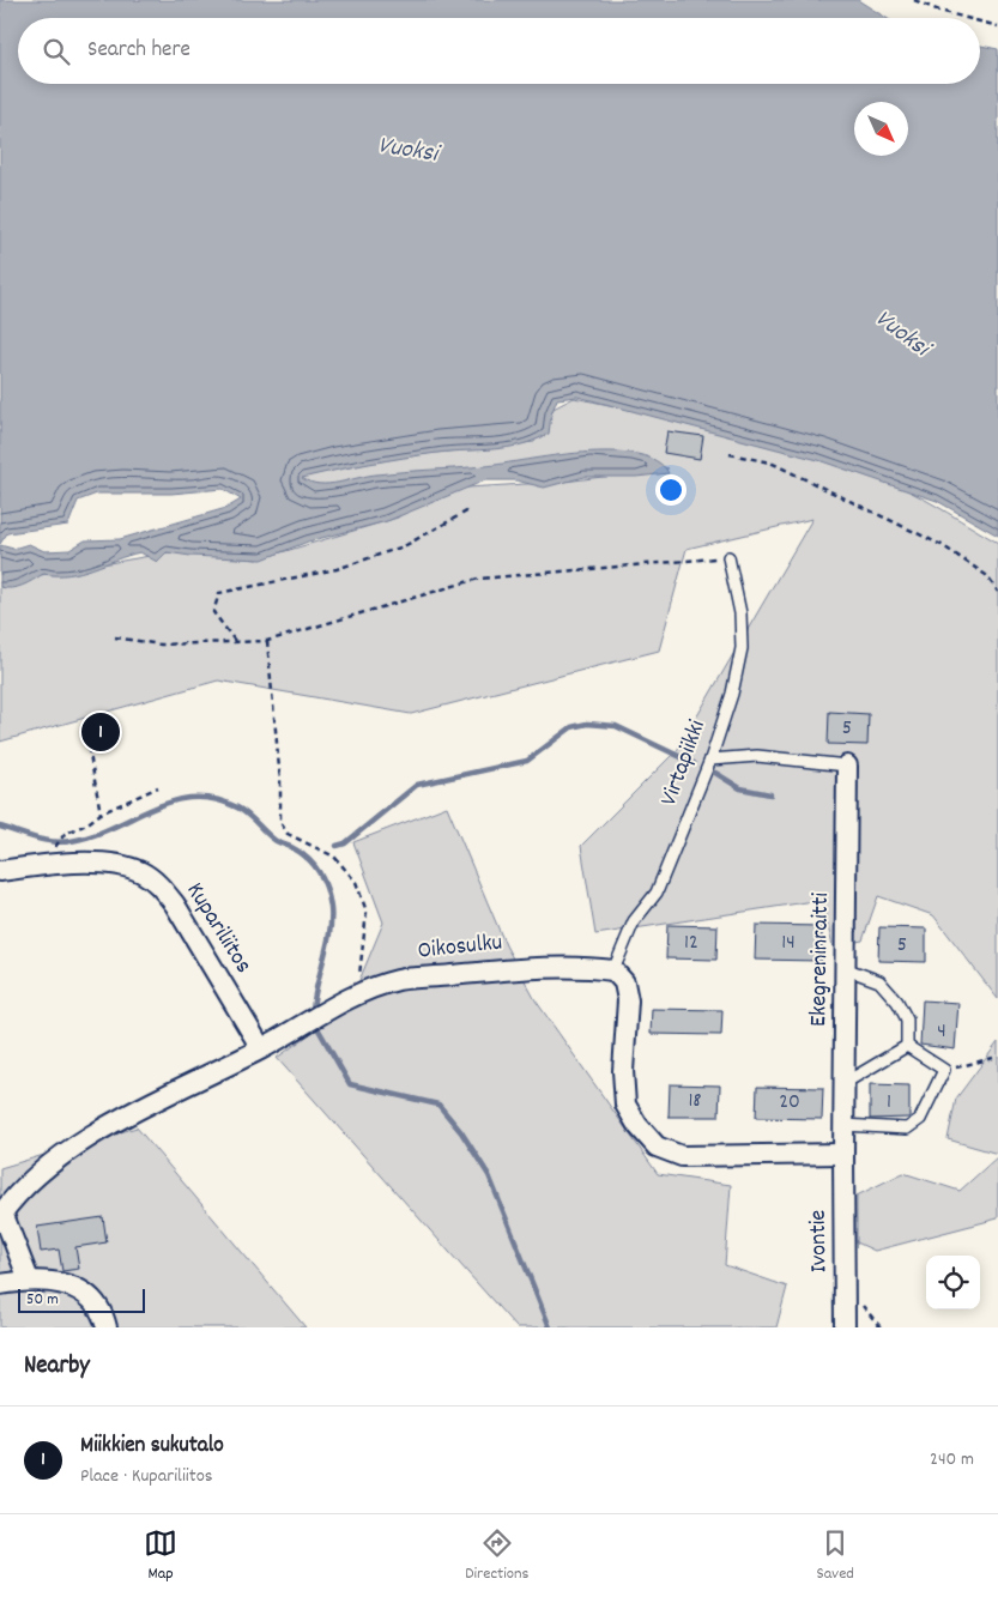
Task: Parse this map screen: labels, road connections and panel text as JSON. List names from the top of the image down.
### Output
{
  "streets": {
    "street": [
      "Kupariliitos",
      "Oikosulku",
      "Ekegreninraitti",
      "Ivontie"
    ],
    "lane": ["Virtapiikki"]
  },
  "crossings": [
    ["Virtapiikki", "Oikosulku"],
    ["Kupariliitos", "Oikosulku"],
    ["Ekegreninraitti", "Ivontie"]
  ],
  "water": ["Vuoksi"],
  "house_numbers": [
    "5",
    "12",
    "14",
    "5",
    "4",
    "18",
    "20",
    "1"
  ],
  "scale_bar": "50 m",
  "north": "bottom right",
  "page": {
    "search": "Search here",
    "pins": "1",
    "scale": "50 m",
    "heading": "Nearby",
    "list": [
      {
        "mark": "1",
        "name": "Miikkien sukutalo",
        "note": "Place · Kupariliitos",
        "value": "240 m"
      }
    ],
    "nav": ["Map", "Directions", "Saved"]
  }
}
